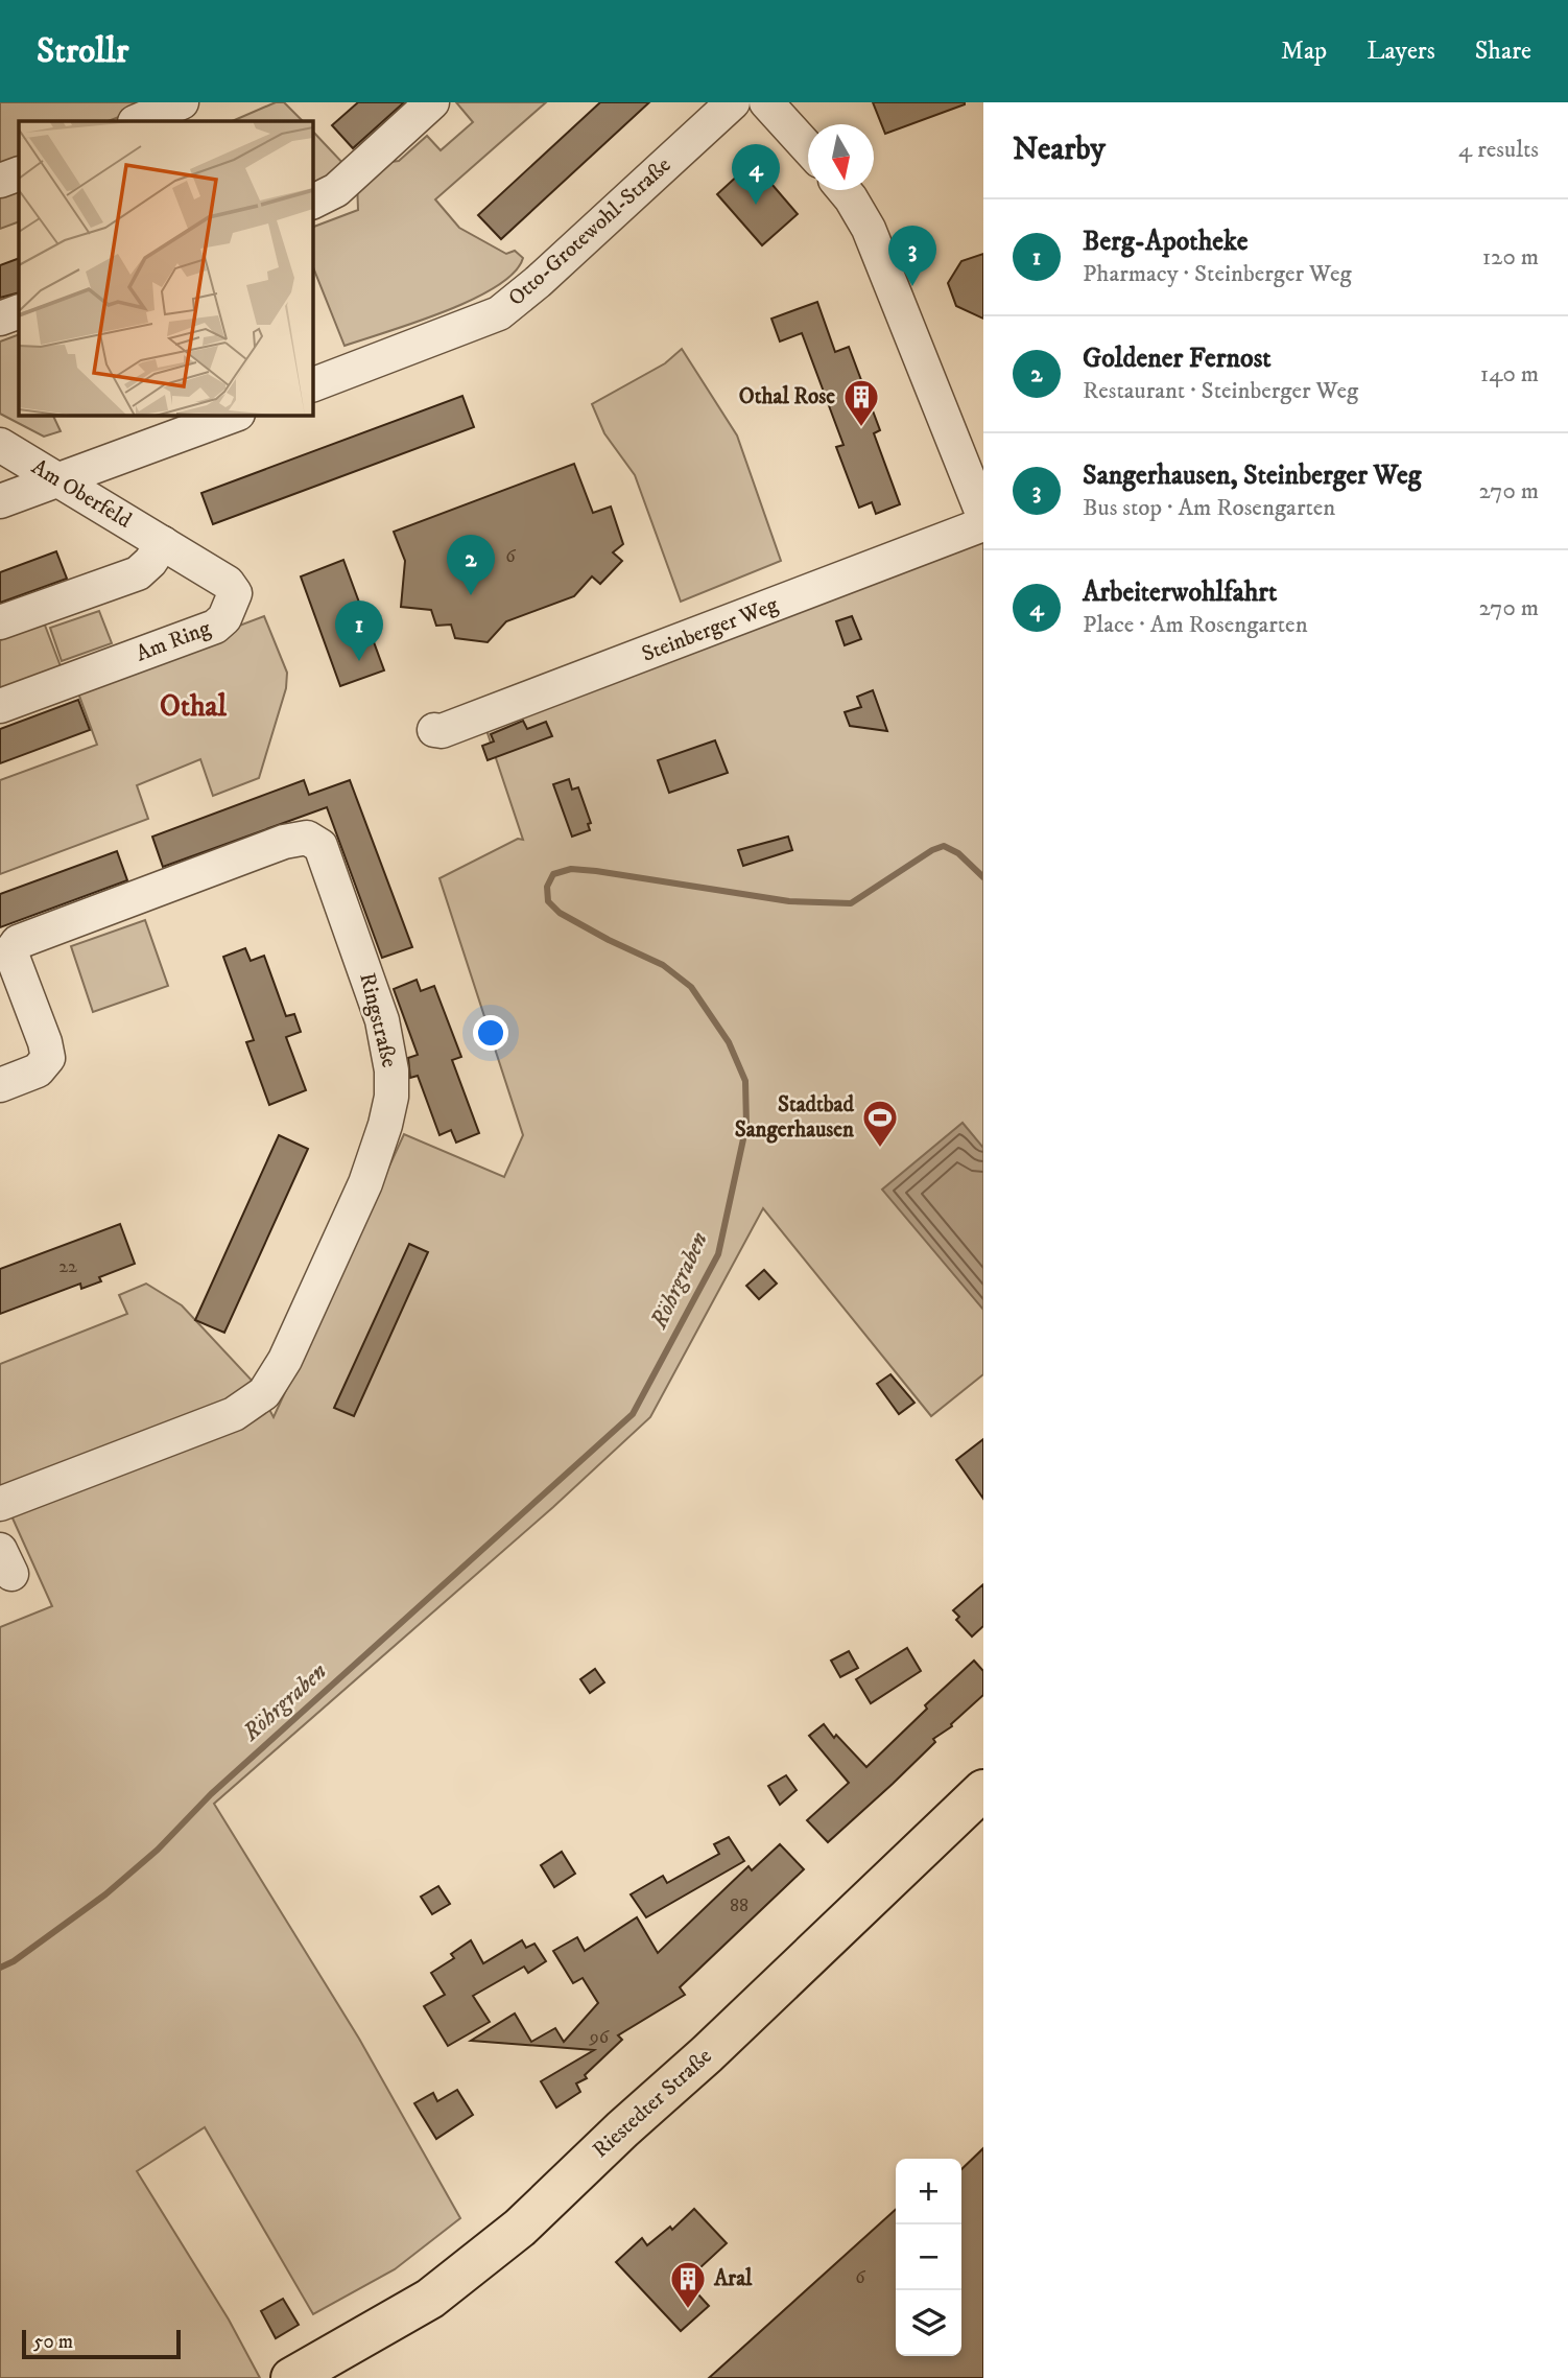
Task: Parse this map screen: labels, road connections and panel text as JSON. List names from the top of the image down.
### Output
{
  "streets": {
    "main road": ["Riestedter Straße"],
    "street": [
      "Otto-Grotewohl-Straße",
      "Am Oberfeld",
      "Steinberger Weg",
      "Am Ring",
      "Ringstraße"
    ]
  },
  "crossings": [
    ["Am Oberfeld", "Am Ring"]
  ],
  "districts": ["Othal"],
  "water": ["Röhrgraben"],
  "places": {
    "building": ["Othal Rose", "Aral"],
    "sports": ["Stadtbad Sangerhausen"]
  },
  "house_numbers": [
    "6",
    "22",
    "88",
    "96",
    "6"
  ],
  "scale_bar": "50 m",
  "north": "bottom",
  "page": {
    "header": "Strollr",
    "nav": ["Map", "Layers", "Share"],
    "heading": ["Nearby", "4 results"],
    "pins": [
      "4",
      "3",
      "2",
      "1"
    ],
    "list": [
      {
        "mark": "1",
        "name": "Berg-Apotheke",
        "note": "Pharmacy · Steinberger Weg",
        "value": "120 m"
      },
      {
        "mark": "2",
        "name": "Goldener Fernost",
        "note": "Restaurant · Steinberger Weg",
        "value": "140 m"
      },
      {
        "mark": "3",
        "name": "Sangerhausen, Steinberger Weg",
        "note": "Bus stop · Am Rosengarten",
        "value": "270 m"
      },
      {
        "mark": "4",
        "name": "Arbeiterwohlfahrt",
        "note": "Place · Am Rosengarten",
        "value": "270 m"
      }
    ],
    "map_buttons": ["+", "−"],
    "scale": "50 m"
  }
}
